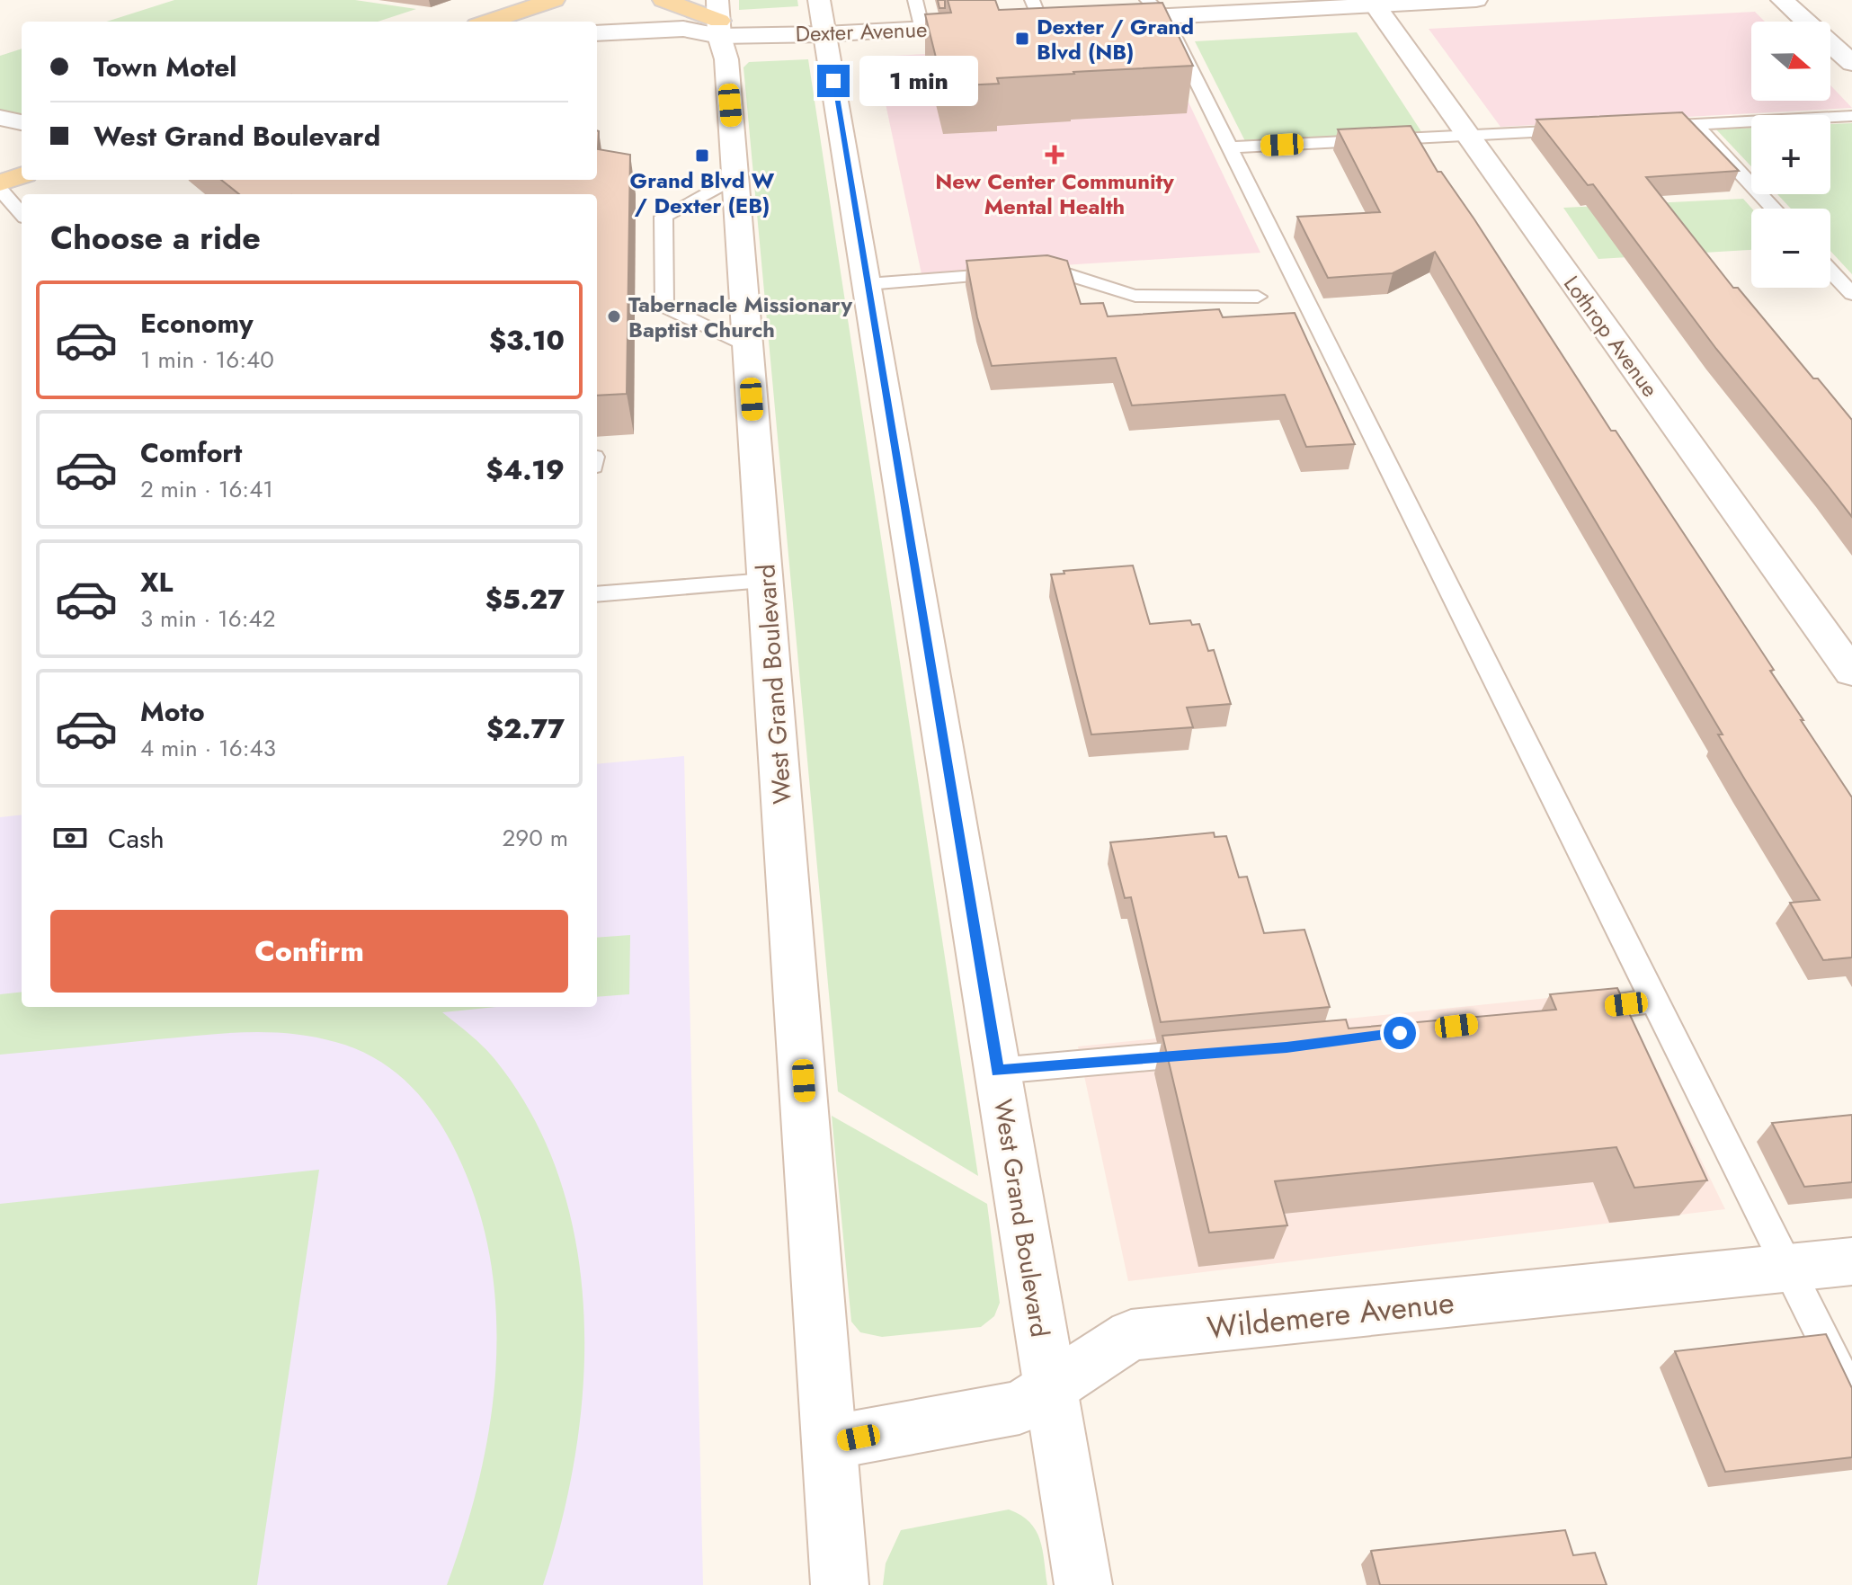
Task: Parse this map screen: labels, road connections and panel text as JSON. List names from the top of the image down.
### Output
{
  "streets": {
    "main road": [
      "Dexter Avenue",
      "Lothrop Avenue",
      "West Grand Boulevard",
      "Wildemere Avenue"
    ]
  },
  "crossings": [
    ["Dexter Avenue", "West Grand Boulevard"],
    ["West Grand Boulevard", "Wildemere Avenue"]
  ],
  "places": {
    "transit": ["Dexter / Grand Blvd (NB)", "Grand Blvd W / Dexter (EB)"],
    "health": ["New Center Community Mental Health"],
    "other": ["Tabernacle Missionary Baptist Church"]
  },
  "north": "right",
  "page": {
    "map_buttons": ["+", "−"],
    "banner": ["Town Motel", "West Grand Boulevard"],
    "bubble": "1 min",
    "heading": "Choose a ride",
    "list": [
      {
        "name": "Economy",
        "note": "1 min · 16:40",
        "value": "$3.10"
      },
      {
        "name": "Comfort",
        "note": "2 min · 16:41",
        "value": "$4.19"
      },
      {
        "name": "XL",
        "note": "3 min · 16:42",
        "value": "$5.27"
      },
      {
        "name": "Moto",
        "note": "4 min · 16:43",
        "value": "$2.77"
      }
    ],
    "pay": ["Cash", "290 m"],
    "buttons": "Confirm"
  }
}
